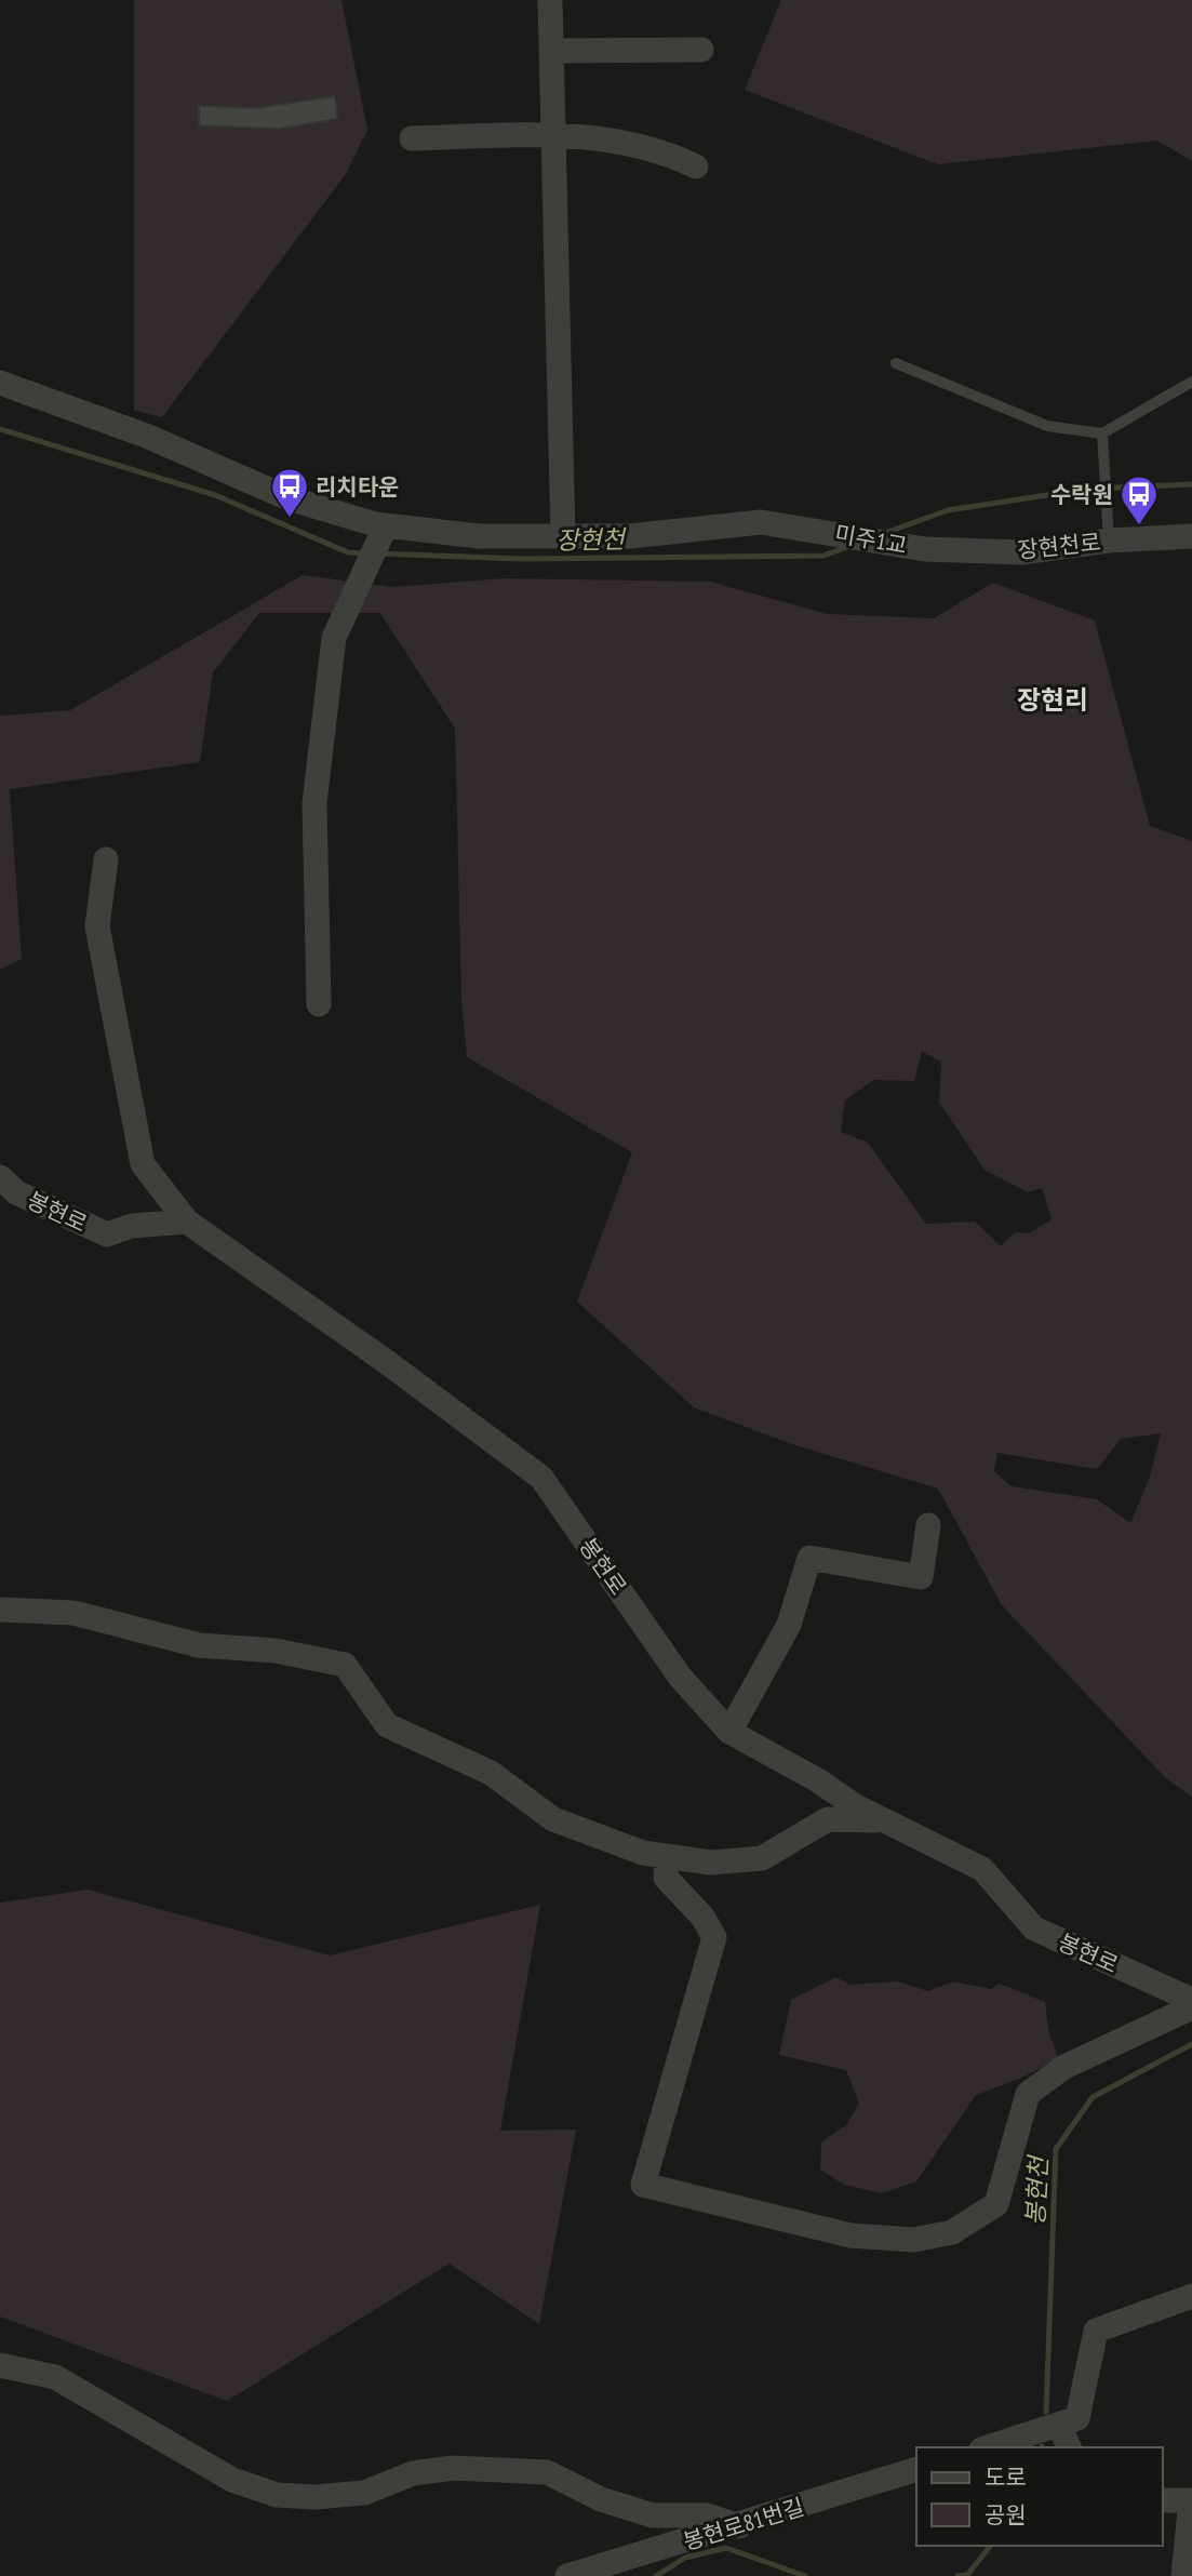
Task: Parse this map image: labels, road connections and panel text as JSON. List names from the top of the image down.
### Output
{
  "streets": {
    "street": [
      "미주1교",
      "장현천로",
      "봉현로",
      "봉현로81번길"
    ]
  },
  "crossings": [
    ["미주1교", "장현천로"]
  ],
  "districts": ["장현리"],
  "water": ["장현천", "봉현천"],
  "places": {
    "bus stop": ["리치타운", "수락원"]
  },
  "legend": ["도로", "공원"]
}
